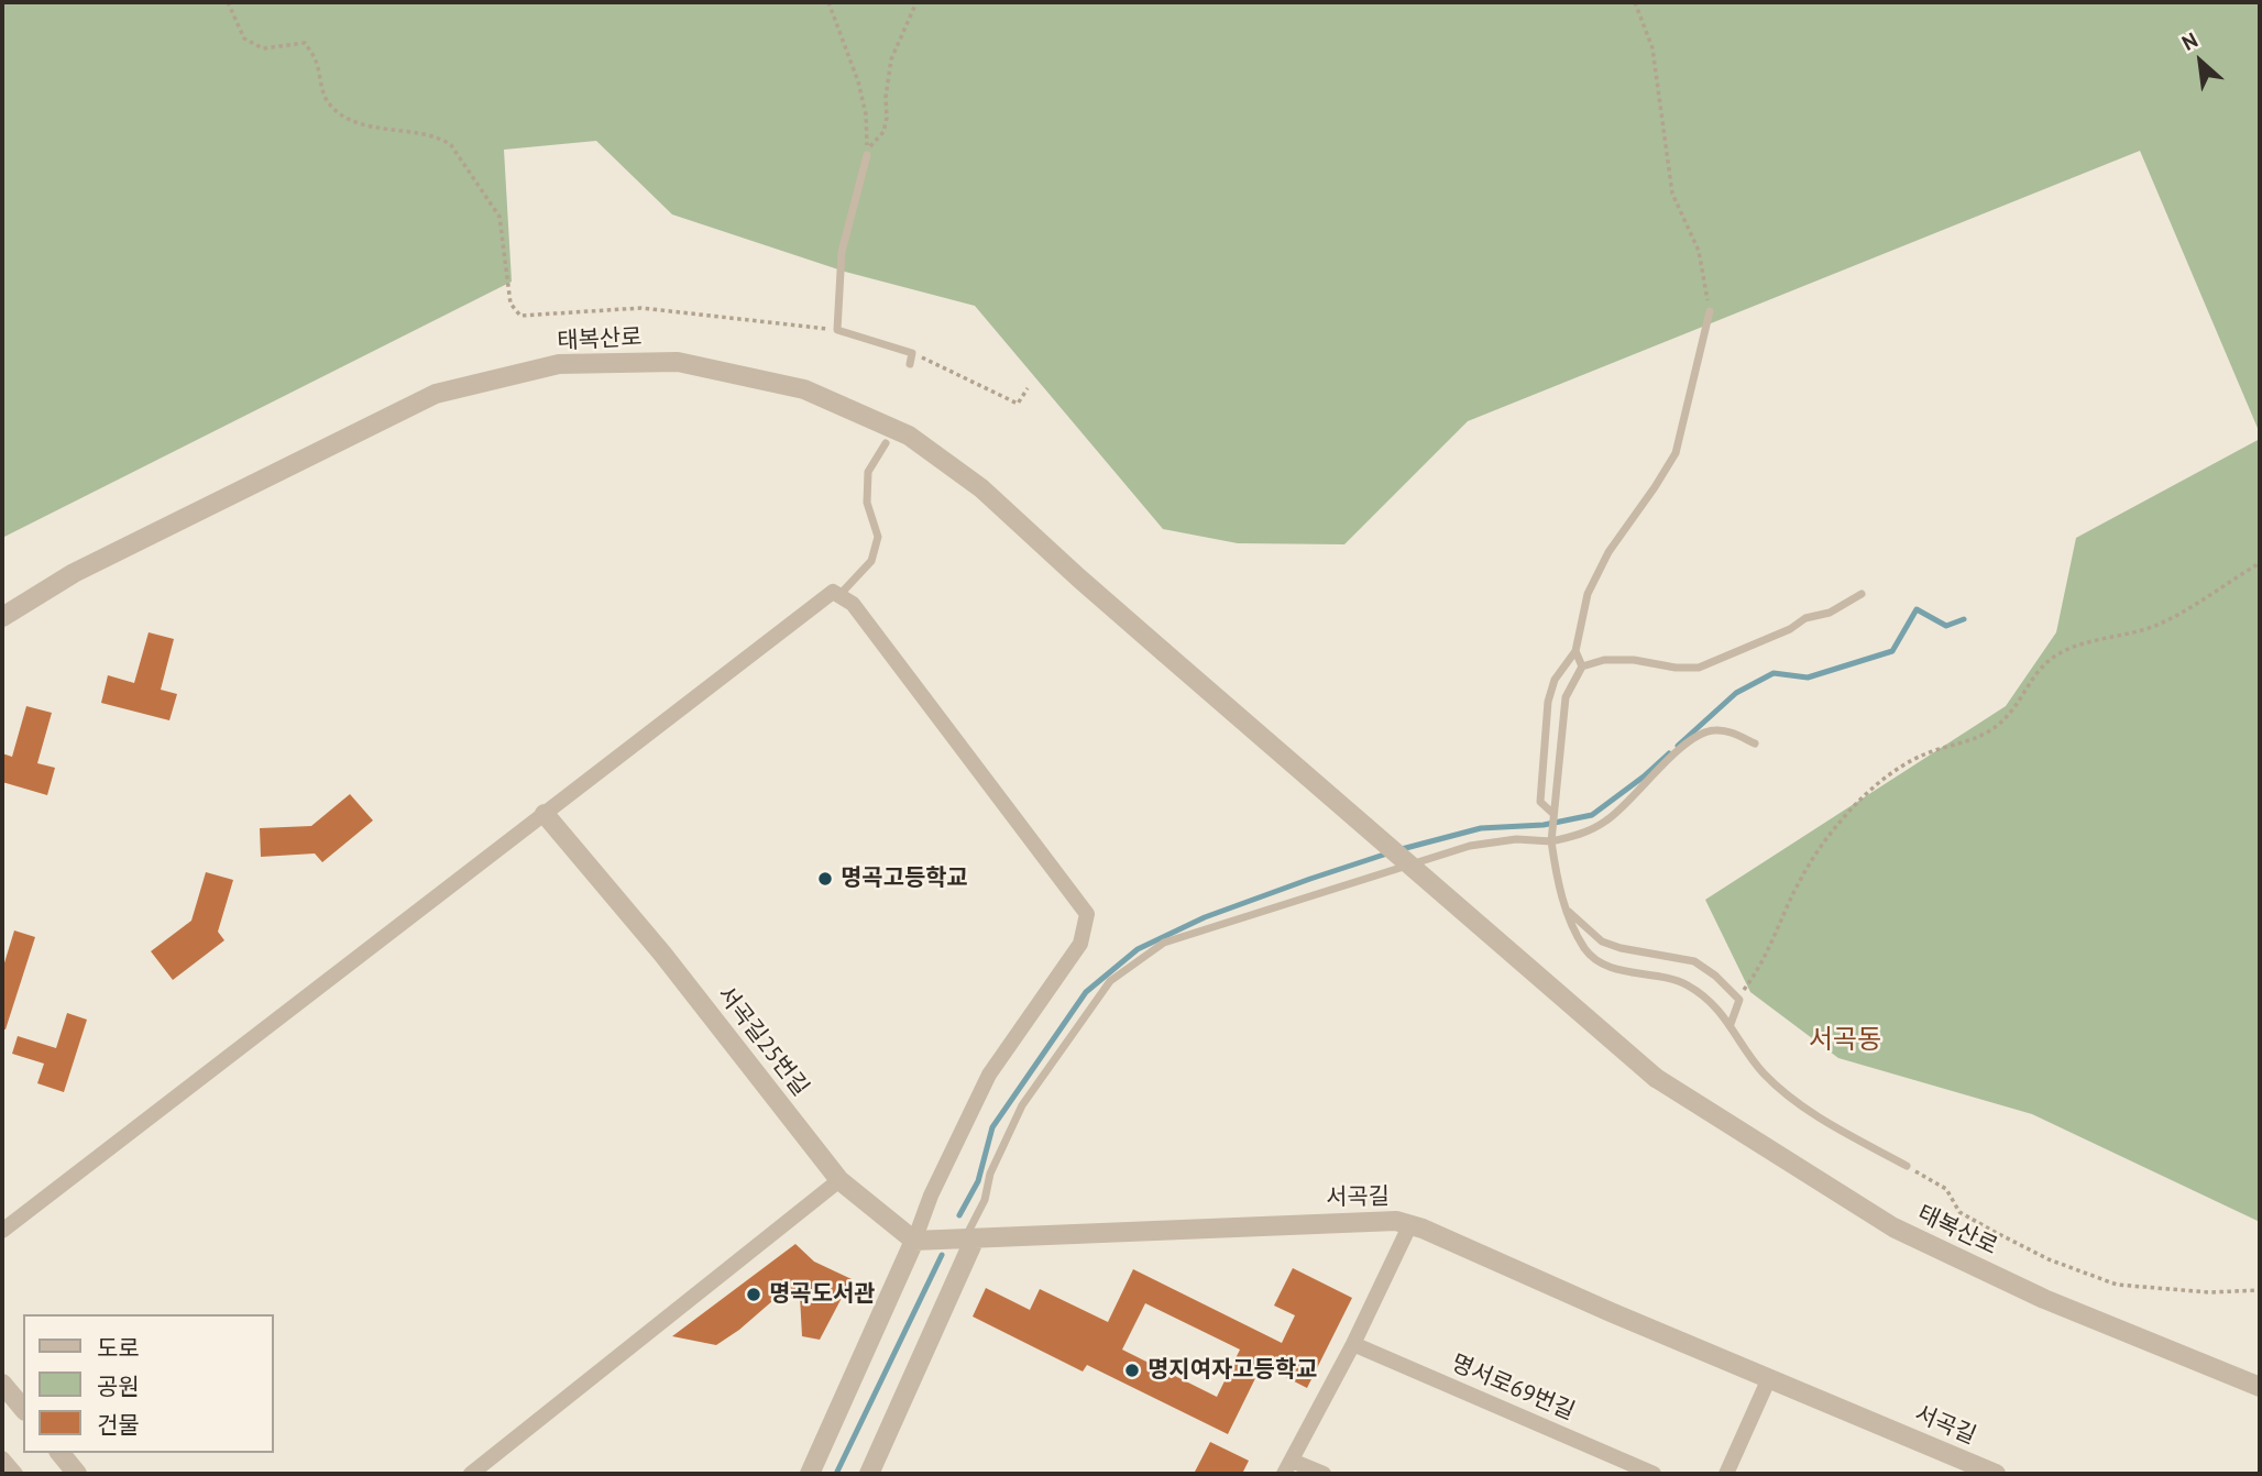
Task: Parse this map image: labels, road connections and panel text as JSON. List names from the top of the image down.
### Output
{
  "streets": {
    "street": [
      "태복산로",
      "서곡길25번길",
      "서곡길",
      "명서로69번길"
    ]
  },
  "districts": ["서곡동"],
  "places": ["명곡고등학교", "명곡도서관", "명지여자고등학교"],
  "legend": ["도로", "공원", "건물"],
  "north": "top left"
}
